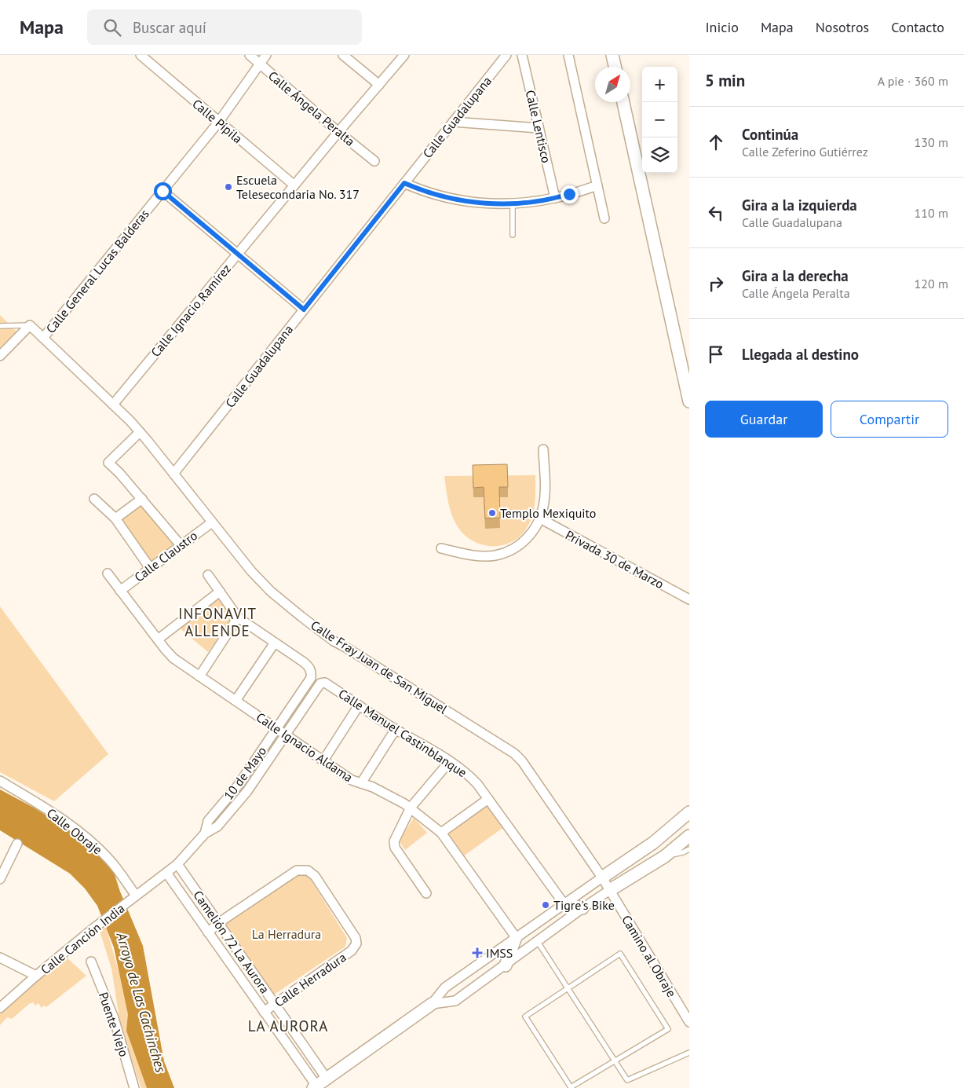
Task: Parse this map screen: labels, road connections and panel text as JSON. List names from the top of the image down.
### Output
{
  "streets": {
    "street": [
      "Calle Ángela Peralta",
      "Calle Guadalupana",
      "Calle Pípila",
      "Calle Lentisco",
      "Calle General Lucas Balderas",
      "Calle Ignacio Ramírez",
      "Calle Claustro",
      "Privada 30 de Marzo",
      "Calle Fray Juan de San Miguel",
      "Calle Manuel Castinblanque",
      "Calle Ignacio Aldama",
      "10 de Mayo",
      "Calle Obraje",
      "Calle Canción India",
      "Camelión 72 La Aurora",
      "Camino al Obraje",
      "Calle Herradura",
      "Puente Viejo"
    ]
  },
  "crossings": [
    ["Calle Ángela Peralta", "Calle General Lucas Balderas"],
    ["Calle Ángela Peralta", "Calle Ignacio Ramírez"],
    ["Calle Guadalupana", "Calle Fray Juan de San Miguel"],
    ["Calle Pípila", "Calle General Lucas Balderas"],
    ["Calle Pípila", "Calle Ignacio Ramírez"],
    ["Calle General Lucas Balderas", "Calle Fray Juan de San Miguel"],
    ["Calle Ignacio Ramírez", "Calle Fray Juan de San Miguel"],
    ["Calle Claustro", "Calle Fray Juan de San Miguel"],
    ["Calle Claustro", "Calle Ignacio Aldama"],
    ["Calle Fray Juan de San Miguel", "Camino al Obraje"],
    ["Calle Manuel Castinblanque", "10 de Mayo"],
    ["Calle Ignacio Aldama", "10 de Mayo"],
    ["10 de Mayo", "Calle Canción India"],
    ["10 de Mayo", "Camelión 72 La Aurora"],
    ["Calle Obraje", "Calle Canción India"],
    ["Calle Canción India", "Camelión 72 La Aurora"],
    ["Camelión 72 La Aurora", "Calle Herradura"]
  ],
  "districts": ["INFONAVIT ALLENDE", "LA AURORA"],
  "water": ["Arroyo de Las Cachinches"],
  "parks": ["La Herradura"],
  "places": {
    "other": ["Escuela Telesecondaria No. 317", "Templo Mexiquito", "Tigre's Bike"],
    "health": ["IMSS"]
  },
  "north": "top right",
  "page": {
    "header": "Mapa",
    "search": "Buscar aquí",
    "nav": [
      "Inicio",
      "Mapa",
      "Nosotros",
      "Contacto"
    ],
    "heading": ["5 min", "A pie · 360 m"],
    "map_buttons": ["+", "−"],
    "list": [
      ["Continúa", "Calle Zeferino Gutiérrez", "130 m"],
      ["Gira a la izquierda", "Calle Guadalupana", "110 m"],
      ["Gira a la derecha", "Calle Ángela Peralta", "120 m"],
      "Llegada al destino"
    ],
    "buttons": ["Guardar", "Compartir"]
  }
}
